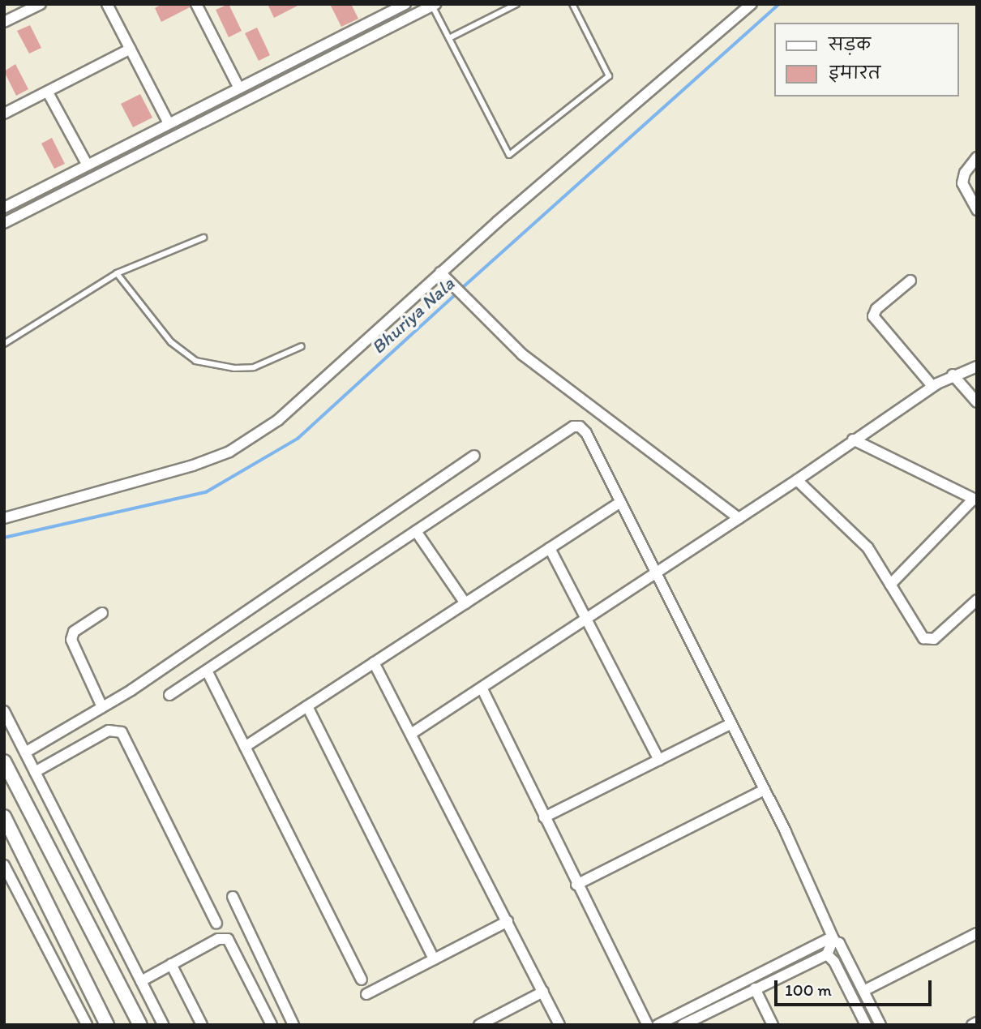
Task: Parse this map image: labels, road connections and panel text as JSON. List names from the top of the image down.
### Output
{
  "water": ["Bhuriya Nala"],
  "legend": ["सड़क", "इमारत"],
  "scale_bar": "100 m"
}
